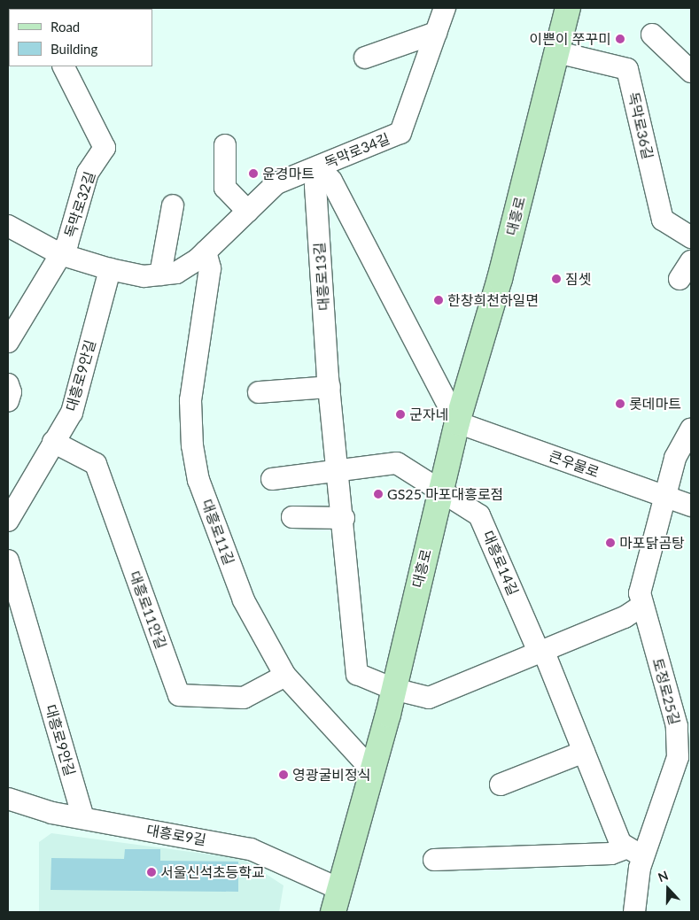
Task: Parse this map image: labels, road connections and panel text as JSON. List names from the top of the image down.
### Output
{
  "streets": {
    "main road": ["대흥로"],
    "street": [
      "독막로36길",
      "독막로34길",
      "독막로32길",
      "대흥로13길",
      "대흥로9안길",
      "큰우물로",
      "대흥로11길",
      "대흥로14길",
      "대흥로11안길",
      "토정로25길",
      "대흥로9길"
    ]
  },
  "crossings": [
    ["독막로36길", "대흥로"],
    ["독막로34길", "독막로32길"],
    ["독막로34길", "대흥로13길"],
    ["독막로34길", "대흥로9안길"],
    ["독막로34길", "대흥로11길"],
    ["대흥로", "대흥로13길"],
    ["대흥로", "큰우물로"],
    ["대흥로", "대흥로11길"],
    ["대흥로", "대흥로14길"],
    ["대흥로", "대흥로9길"],
    ["대흥로13길", "대흥로14길"],
    ["대흥로9안길", "대흥로11안길"],
    ["대흥로9안길", "대흥로9길"],
    ["큰우물로", "토정로25길"],
    ["대흥로11길", "대흥로11안길"],
    ["대흥로14길", "토정로25길"]
  ],
  "places": [
    "이쁜이 쭈꾸미",
    "윤경마트",
    "짐셋",
    "한창희천하일면",
    "롯데마트",
    "군자네",
    "GS25 마포대흥로점",
    "마포닭곰탕",
    "영광굴비정식",
    "서울신석초등학교"
  ],
  "legend": ["Road", "Building"],
  "north": "top"
}
